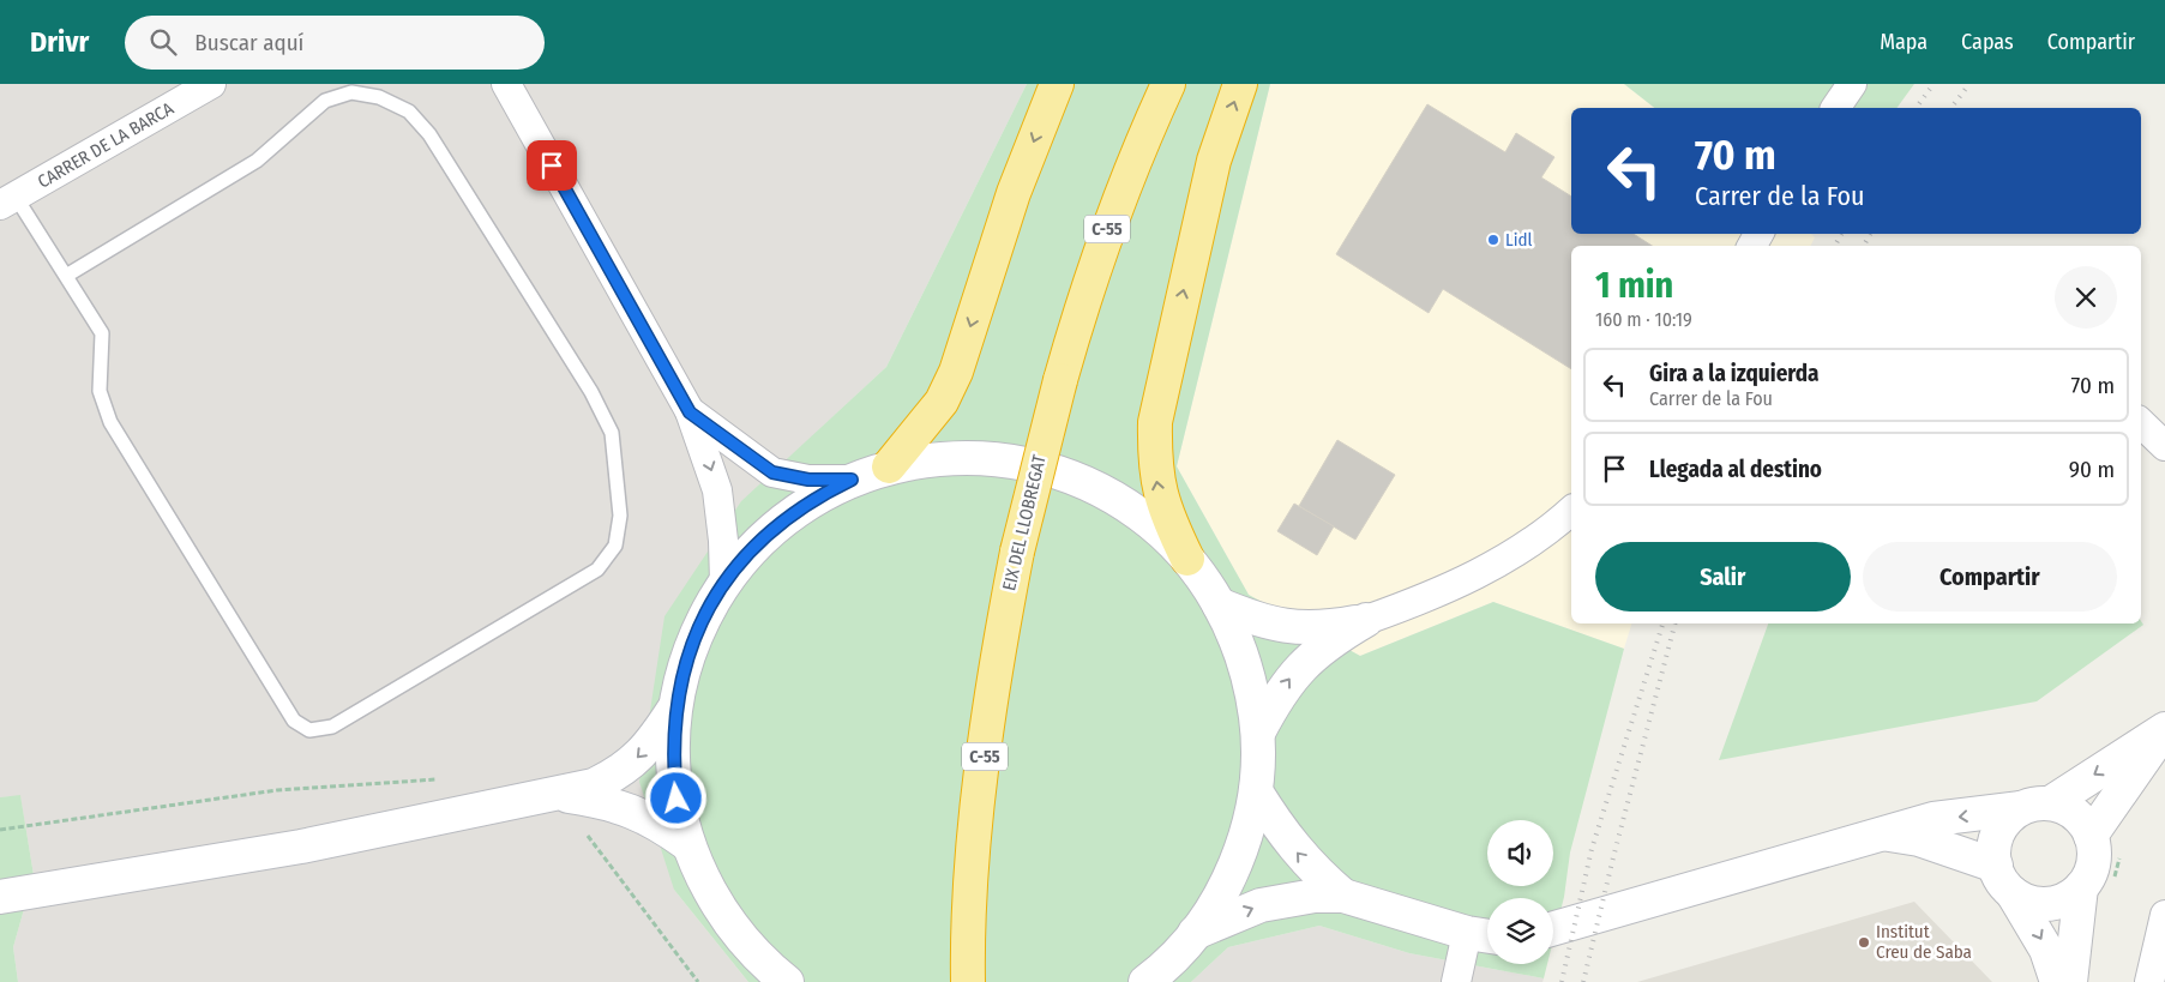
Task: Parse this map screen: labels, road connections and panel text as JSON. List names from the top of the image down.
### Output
{
  "streets": {
    "highway": ["C-55", "EIX DEL LLOBREGAT"],
    "street": ["CARRER DE LA BARCA"]
  },
  "places": ["Lidl", "Institut Creu de Saba"],
  "page": {
    "header": "Drivr",
    "search": "Buscar aquí",
    "nav": ["Mapa", "Capas", "Compartir"],
    "turn": ["70 m", "Carrer de la Fou"],
    "heading": ["1 min", "160 m · 10:19"],
    "list": [
      {
        "name": "Gira a la izquierda",
        "note": "Carrer de la Fou",
        "value": "70 m"
      },
      {
        "name": "Llegada al destino",
        "value": "90 m"
      }
    ],
    "buttons": ["Salir", "Compartir"]
  }
}
